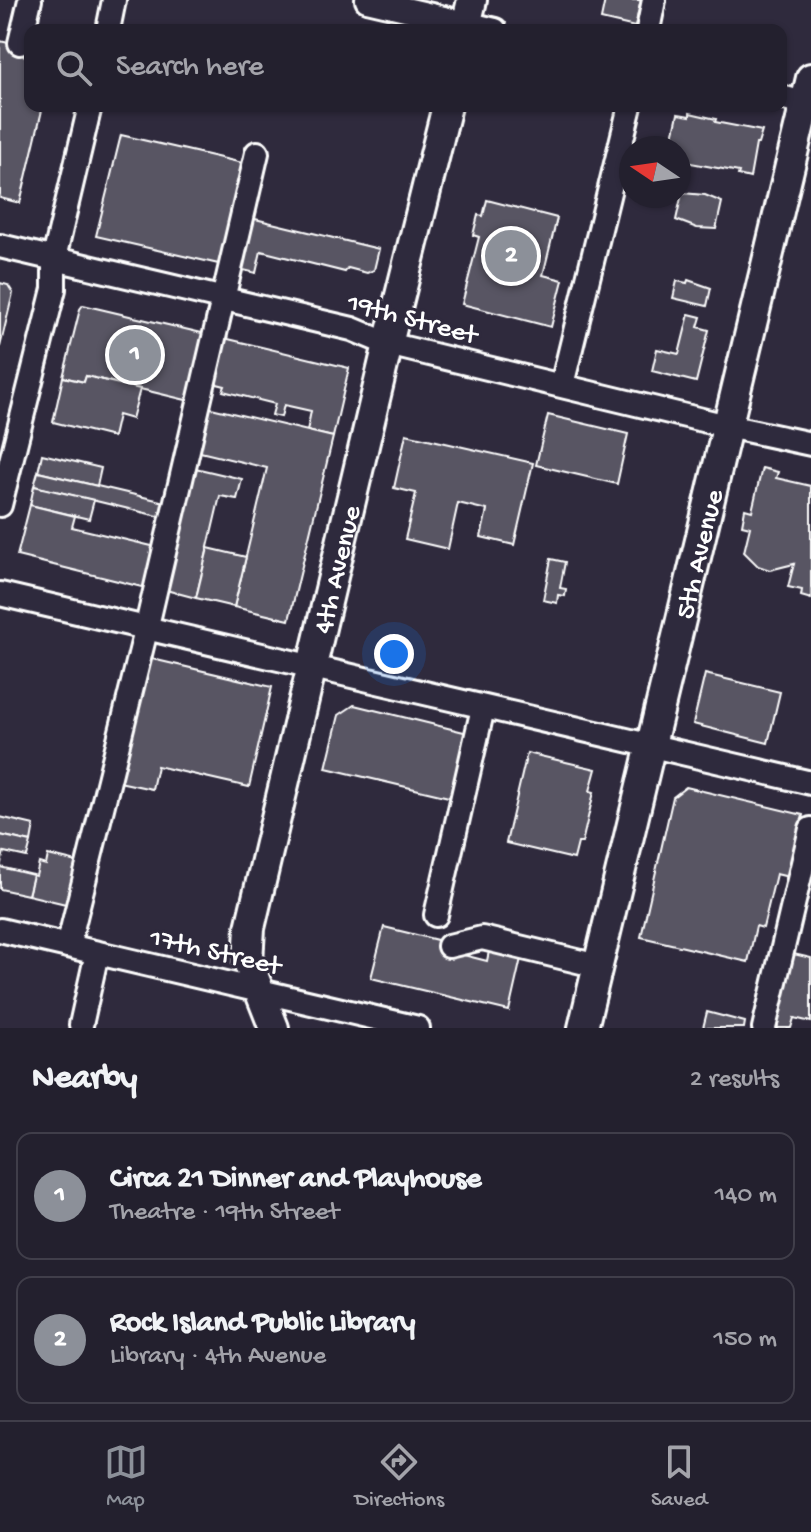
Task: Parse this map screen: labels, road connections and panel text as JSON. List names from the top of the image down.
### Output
{
  "streets": {
    "main road": ["5th Avenue", "4th Avenue"],
    "street": ["19th Street", "17th Street"]
  },
  "crossings": [
    ["19th Street", "5th Avenue"],
    ["19th Street", "4th Avenue"],
    ["4th Avenue", "17th Street"]
  ],
  "north": "left",
  "page": {
    "search": "Search here",
    "pins": ["2", "1"],
    "heading": ["Nearby", "2 results"],
    "list": [
      {
        "mark": "1",
        "name": "Circa 21 Dinner and Playhouse",
        "note": "Theatre · 19th Street",
        "value": "140 m"
      },
      {
        "mark": "2",
        "name": "Rock Island Public Library",
        "note": "Library · 4th Avenue",
        "value": "150 m"
      }
    ],
    "nav": ["Map", "Directions", "Saved"]
  }
}
